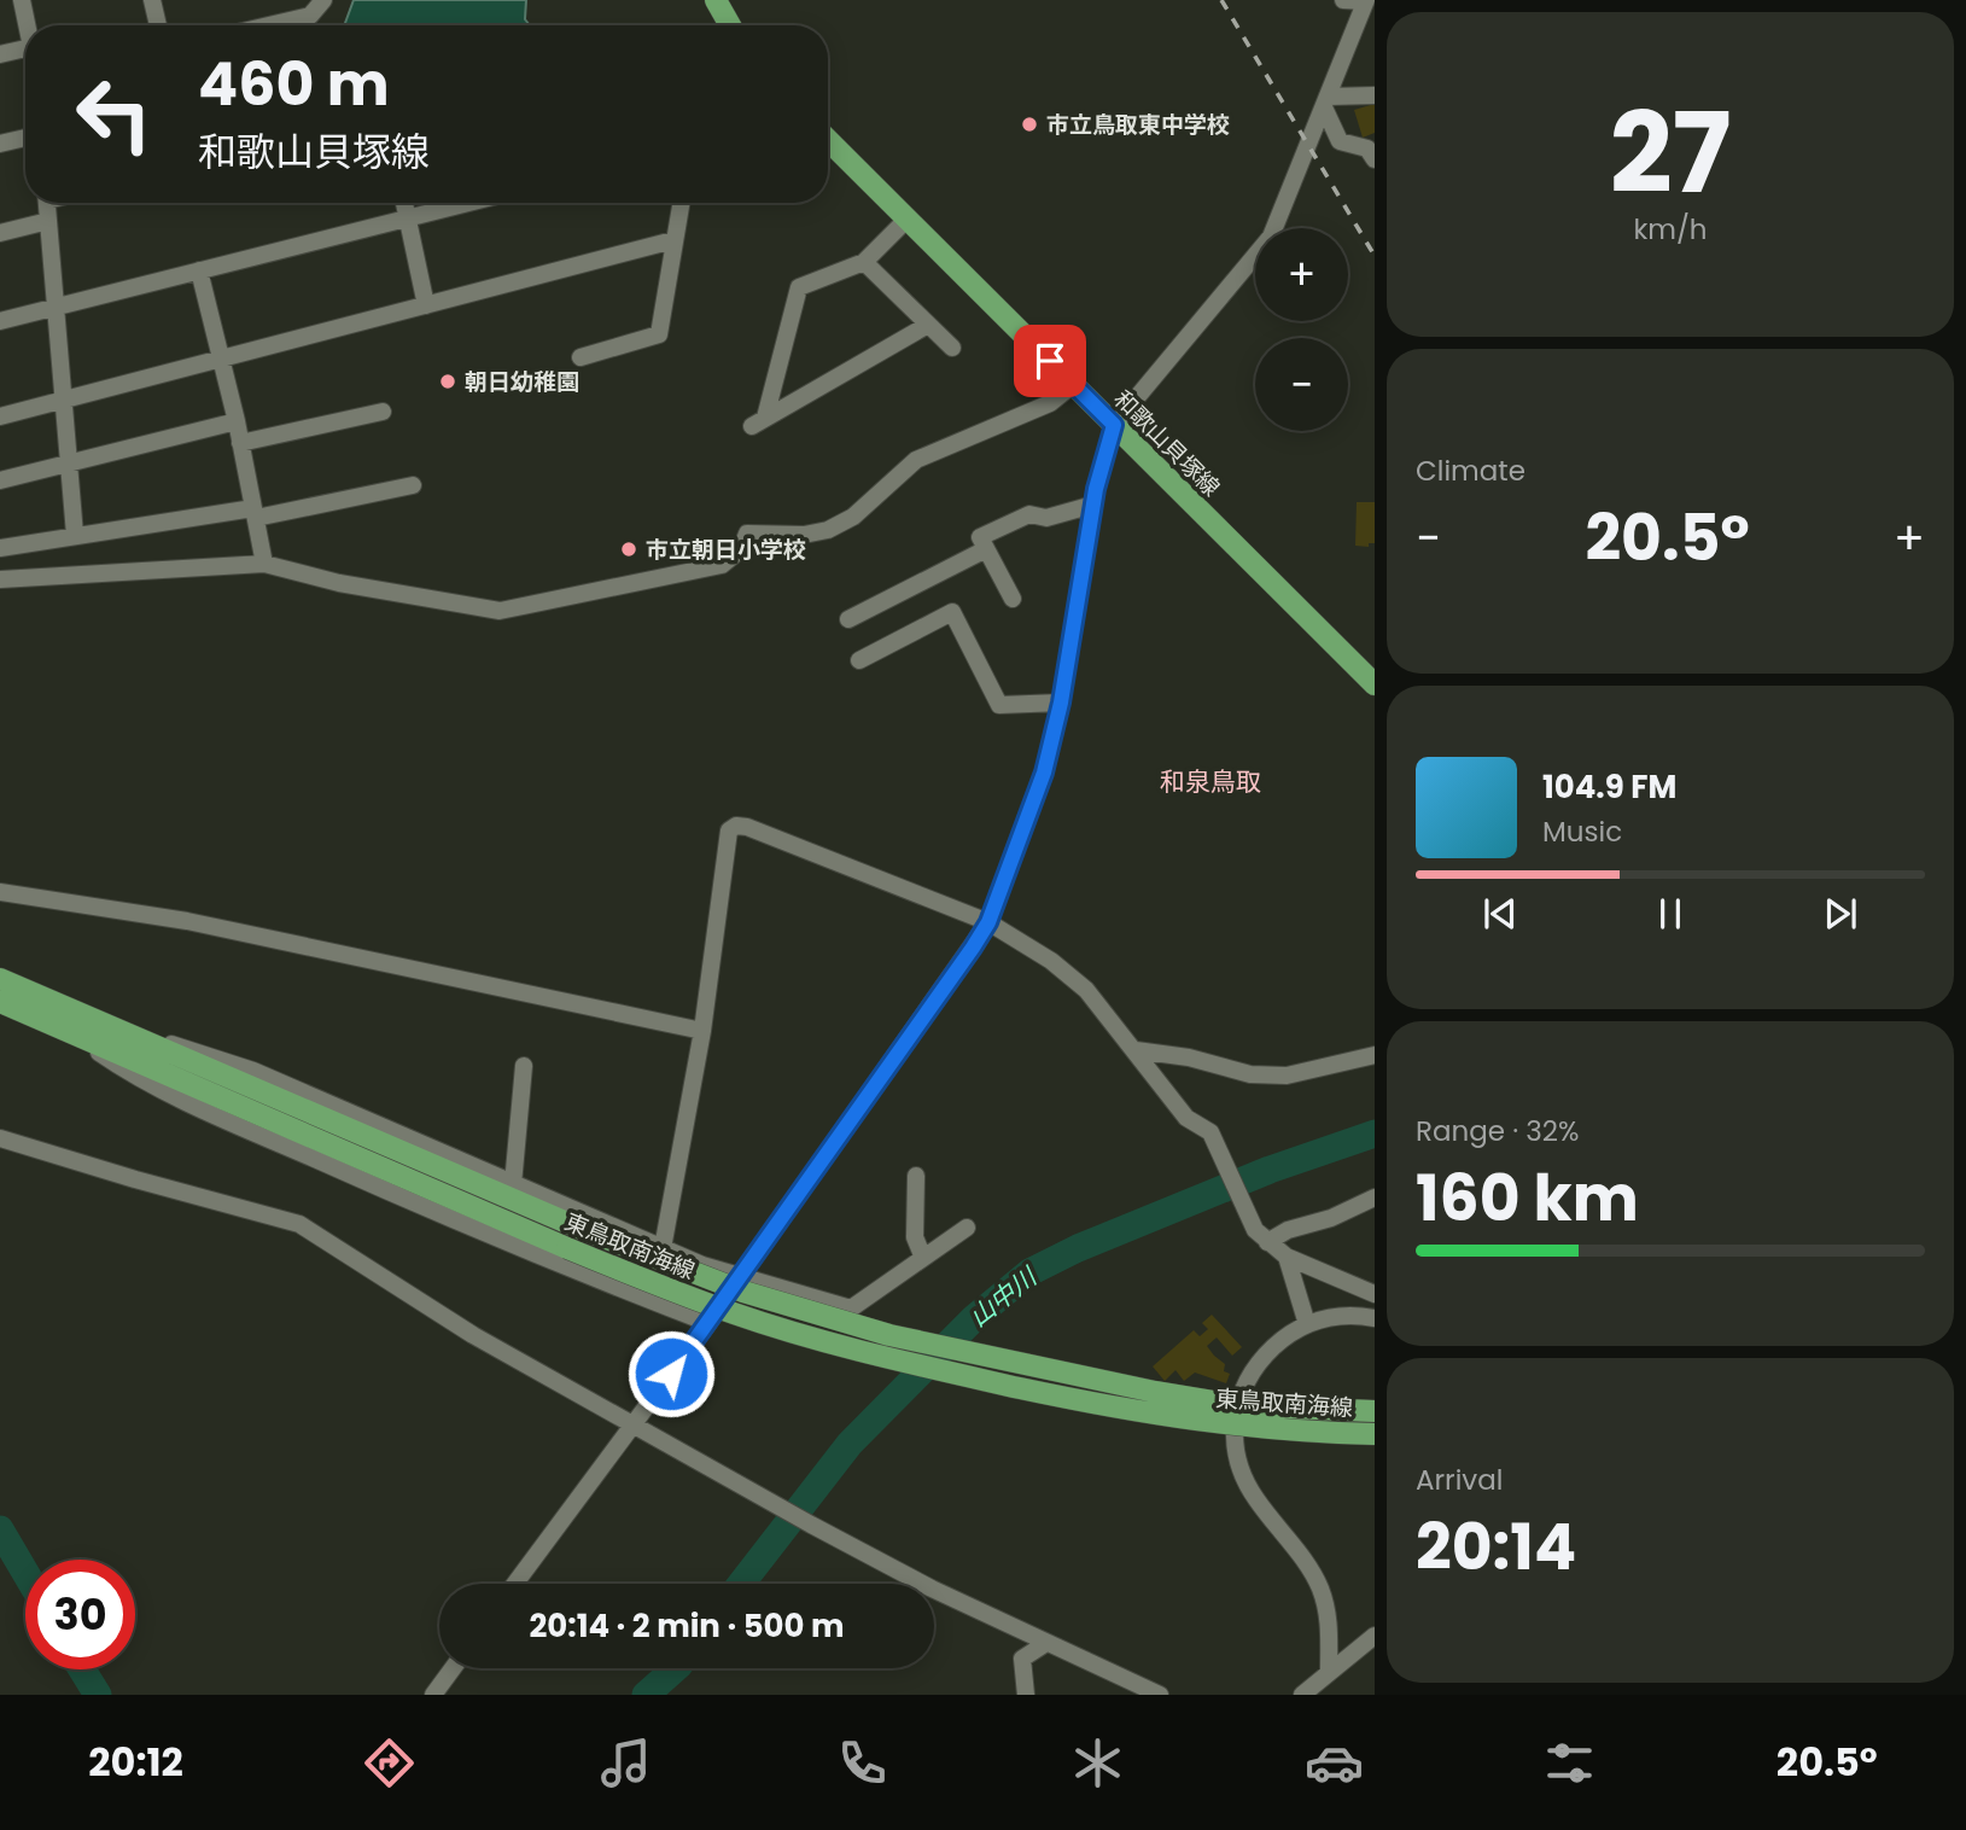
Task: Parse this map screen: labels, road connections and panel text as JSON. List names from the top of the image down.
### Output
{
  "streets": {
    "main road": ["和歌山貝塚線", "東鳥取南海線"]
  },
  "districts": ["和泉鳥取"],
  "water": ["山中川"],
  "places": ["市立鳥取東中学校", "朝日幼稚園", "市立朝日小学校"],
  "page": {
    "tile": [
      ["27", "km/h"],
      "Climate",
      ["Range · 32%", "160 km"],
      ["Arrival", "20:14"]
    ],
    "turn": ["460 m", "和歌山貝塚線"],
    "map_buttons": ["+", "−"],
    "heat": ["−", "20.5°", "+"],
    "song": ["104.9 FM", "Music"],
    "limit": "30",
    "trip": "20:14 · 2 min · 500 m",
    "tabs": ["20:12", "20.5°"]
  }
}
